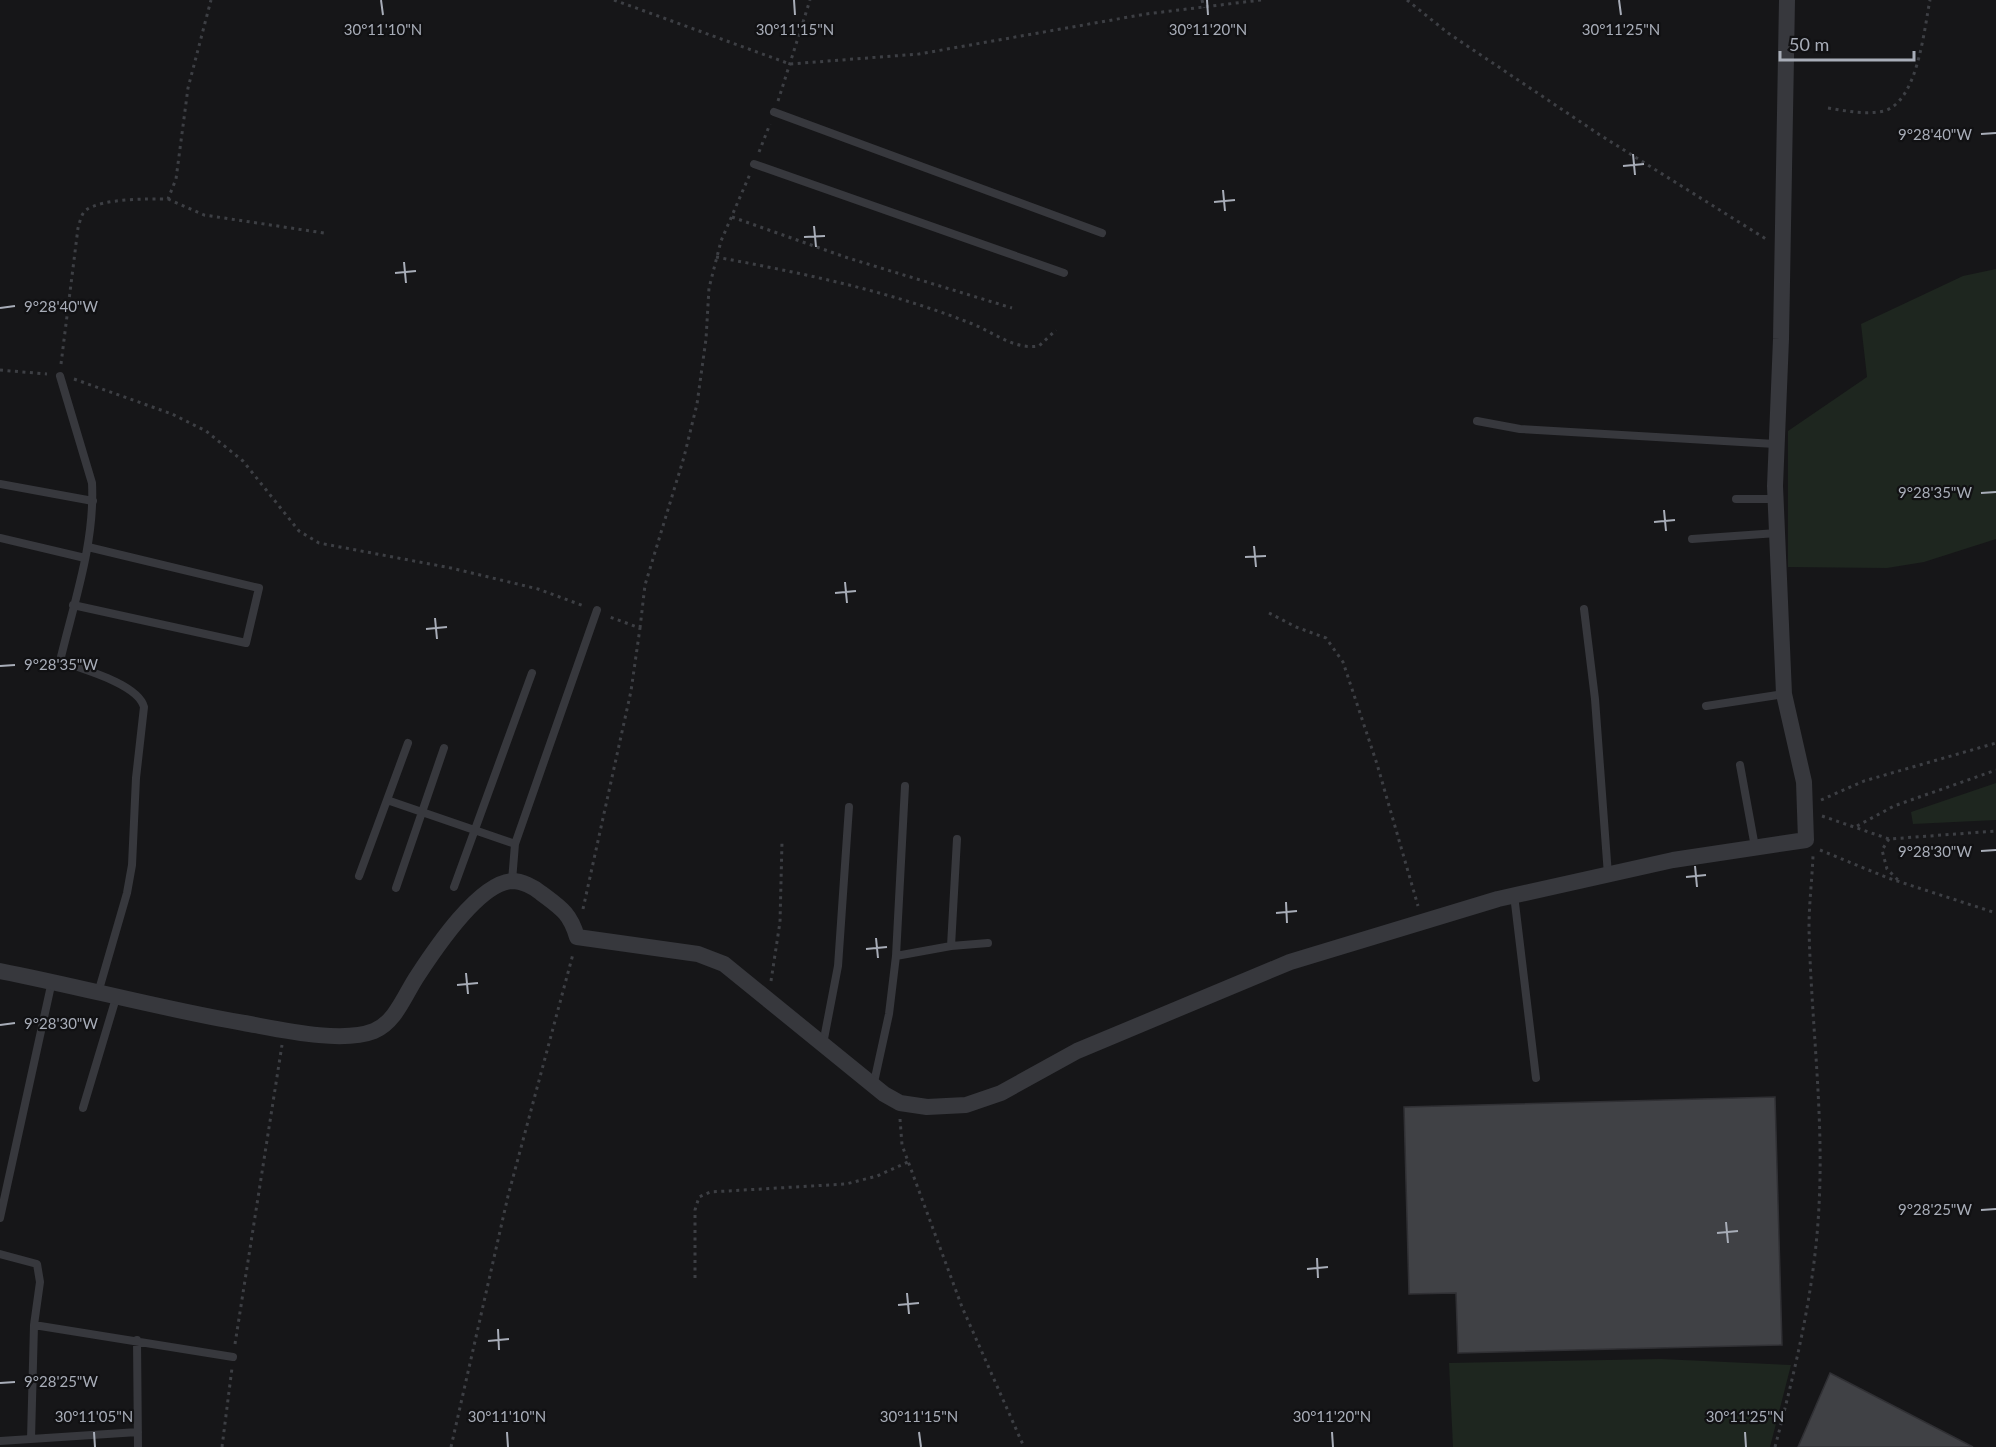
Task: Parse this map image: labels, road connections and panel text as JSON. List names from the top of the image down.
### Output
{
  "scale_bar": "50 m",
  "coordinates": [
    "30°11'10\"N",
    "30°11'15\"N",
    "30°11'20\"N",
    "30°11'25\"N",
    "9°28'40\"W",
    "9°28'35\"W",
    "9°28'30\"W",
    "9°28'25\"W",
    "30°11'05\"N"
  ]
}
